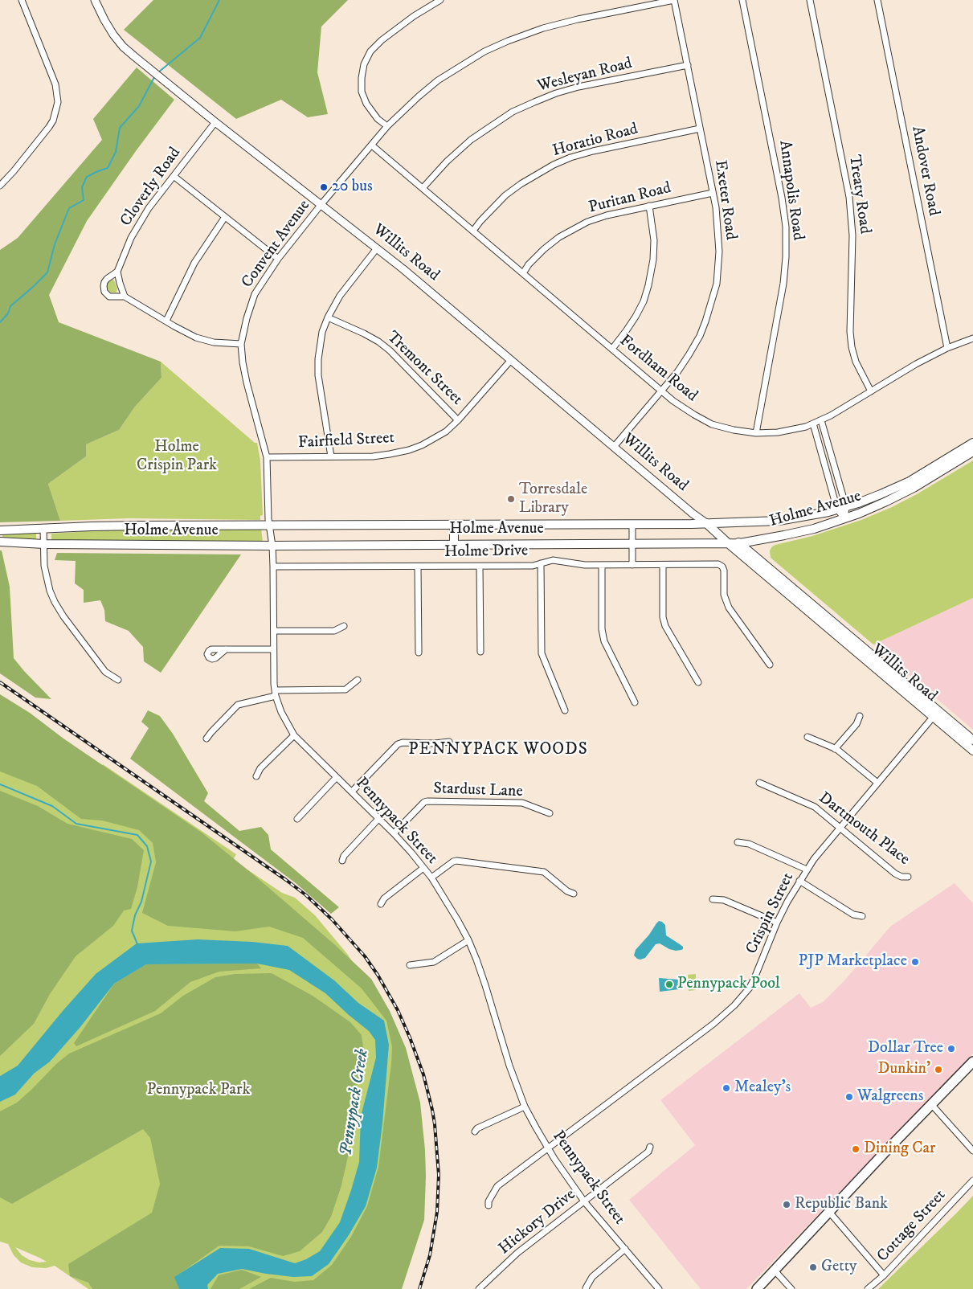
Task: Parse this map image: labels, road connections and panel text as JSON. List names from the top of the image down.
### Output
{
  "streets": {
    "main road": ["Willits Road", "Holme Avenue"],
    "street": [
      "Wesleyan Road",
      "Horatio Road",
      "Andover Road",
      "Cloverly Road",
      "Annapolis Road",
      "Treaty Road",
      "Puritan Road",
      "Exeter Road",
      "Convent Avenue",
      "Tremont Street",
      "Fordham Road",
      "Fairfield Street",
      "Holme Drive",
      "Stardust Lane",
      "Pennypack Street",
      "Dartmouth Place",
      "Crispin Street",
      "Hickory Drive",
      "Cottage Street"
    ]
  },
  "crossings": [
    ["Wesleyan Road", "Exeter Road"],
    ["Wesleyan Road", "Fordham Road"],
    ["Horatio Road", "Exeter Road"],
    ["Horatio Road", "Fordham Road"],
    ["Andover Road", "Fordham Road"],
    ["Cloverly Road", "Willits Road"],
    ["Annapolis Road", "Fordham Road"],
    ["Treaty Road", "Fordham Road"],
    ["Puritan Road", "Exeter Road"],
    ["Puritan Road", "Fordham Road"],
    ["Exeter Road", "Convent Avenue"],
    ["Exeter Road", "Willits Road"],
    ["Exeter Road", "Fordham Road"],
    ["Convent Avenue", "Willits Road"],
    ["Convent Avenue", "Fordham Road"],
    ["Convent Avenue", "Fairfield Street"],
    ["Convent Avenue", "Holme Avenue"],
    ["Convent Avenue", "Pennypack Street"],
    ["Willits Road", "Fairfield Street"],
    ["Willits Road", "Holme Avenue"],
    ["Willits Road", "Crispin Street"],
    ["Tremont Street", "Fairfield Street"],
    ["Holme Avenue", "Pennypack Street"],
    ["Holme Drive", "Pennypack Street"],
    ["Stardust Lane", "Pennypack Street"],
    ["Pennypack Street", "Crispin Street"],
    ["Pennypack Street", "Hickory Drive"],
    ["Dartmouth Place", "Crispin Street"]
  ],
  "districts": ["PENNYPACK WOODS"],
  "water": ["Pennypack Creek"],
  "parks": ["Holme Crispin Park", "Pennypack Park"],
  "places": [
    "20 bus",
    "Torresdale Library",
    "PJP Marketplace",
    "Pennypack Pool",
    "Dollar Tree",
    "Dunkin'",
    "Mealey's",
    "Walgreens",
    "Dining Car",
    "Republic Bank",
    "Getty"
  ]
}
